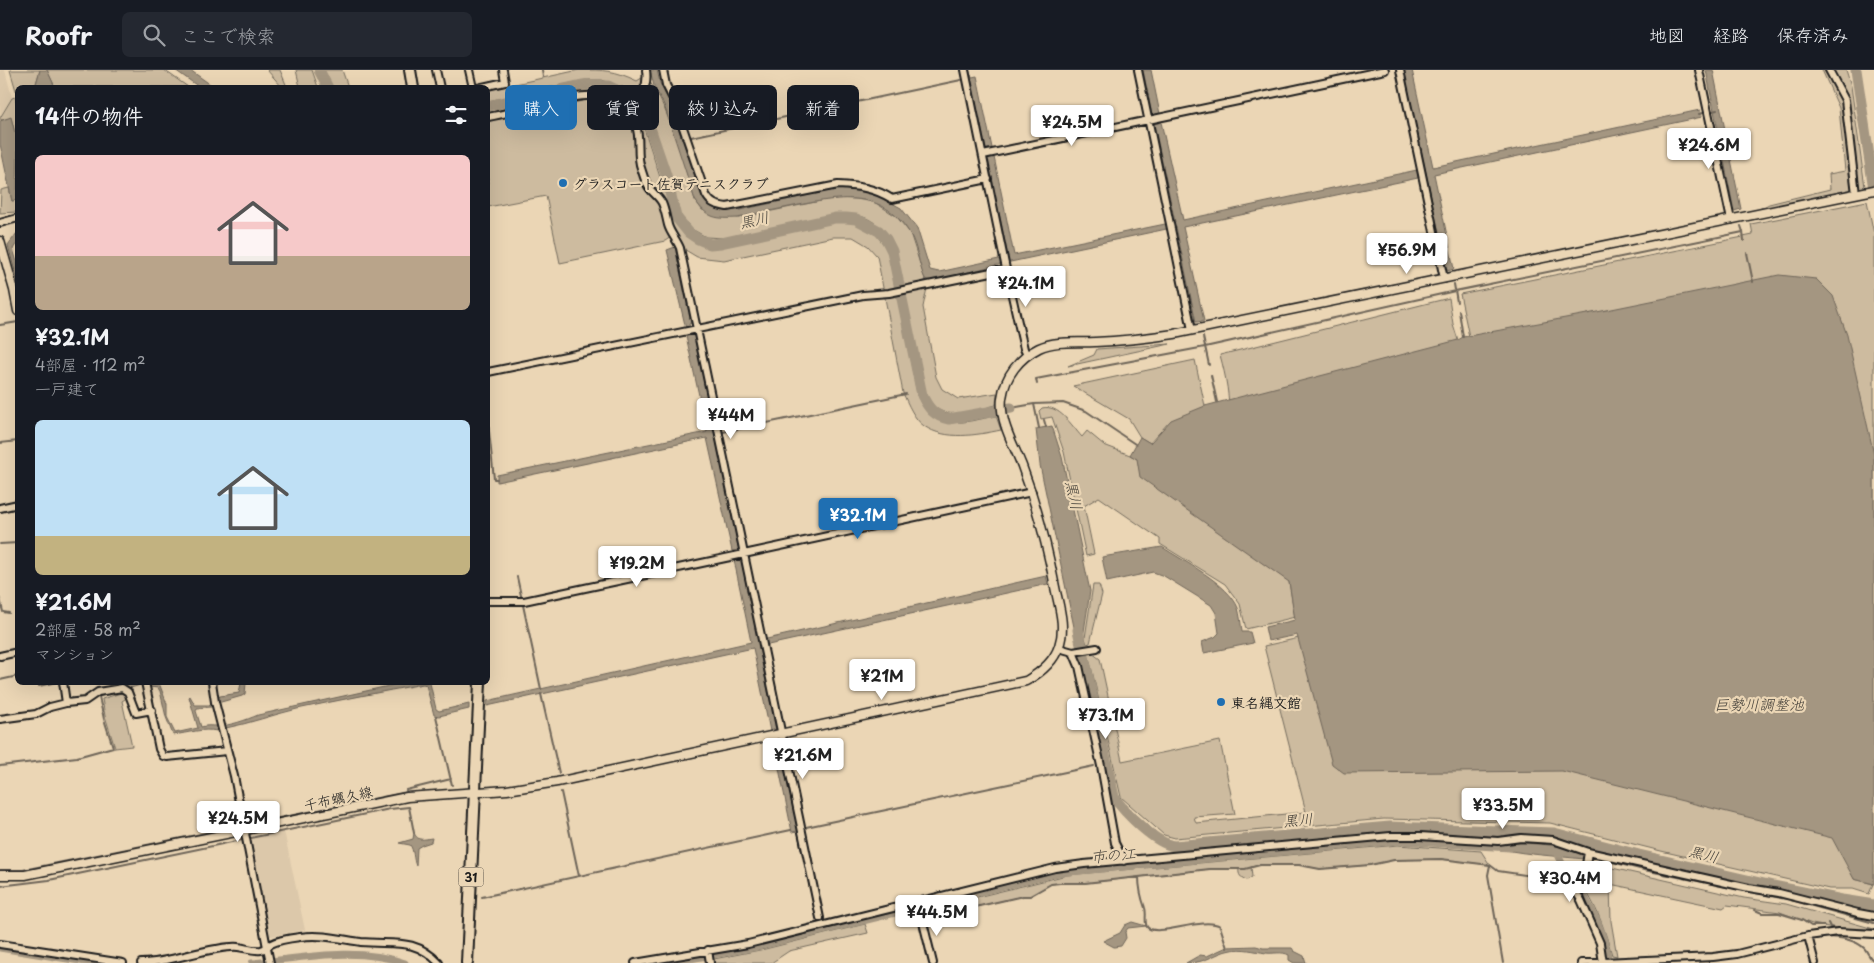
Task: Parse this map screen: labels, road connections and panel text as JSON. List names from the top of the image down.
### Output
{
  "streets": {
    "main road": ["31"],
    "street": ["千布蠣久線"]
  },
  "crossings": [
    ["千布蠣久線", "31"]
  ],
  "water": ["黒川", "巨勢川調整池", "市の江"],
  "places": ["グラスコート佐賀テニスクラブ", "東名縄文館"],
  "page": {
    "header": "Roofr",
    "search": "ここで検索",
    "nav": ["地図", "経路", "保存済み"],
    "chip": [
      "購入",
      "賃貸",
      "絞り込み",
      "新着"
    ],
    "heading": "14件の物件",
    "price": [
      "¥24.5M",
      "¥24.6M",
      "¥56.9M",
      "¥24.1M",
      "¥44M",
      "¥32.1M",
      "¥19.2M",
      "¥21M",
      "¥73.1M",
      "¥21.6M",
      "¥33.5M",
      "¥24.5M",
      "¥30.4M",
      "¥44.5M"
    ],
    "list": [
      {
        "name": "¥32.1M",
        "note": "4部屋 · 112 m² · 一戸建て"
      },
      {
        "name": "¥21.6M",
        "note": "2部屋 · 58 m² · マンション"
      }
    ]
  }
}
